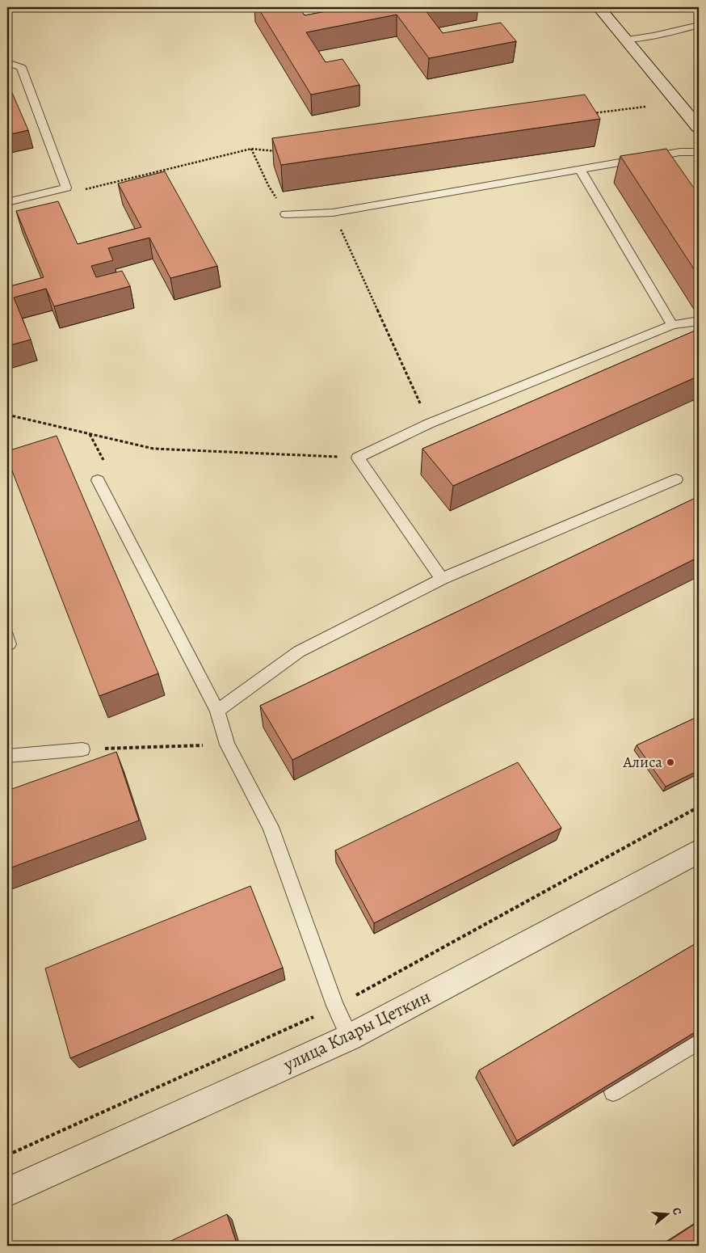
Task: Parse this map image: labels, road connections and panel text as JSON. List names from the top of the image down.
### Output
{
  "streets": {
    "street": ["улица Клары Цеткин"]
  },
  "places": ["Алиса"],
  "north": "right"
}
